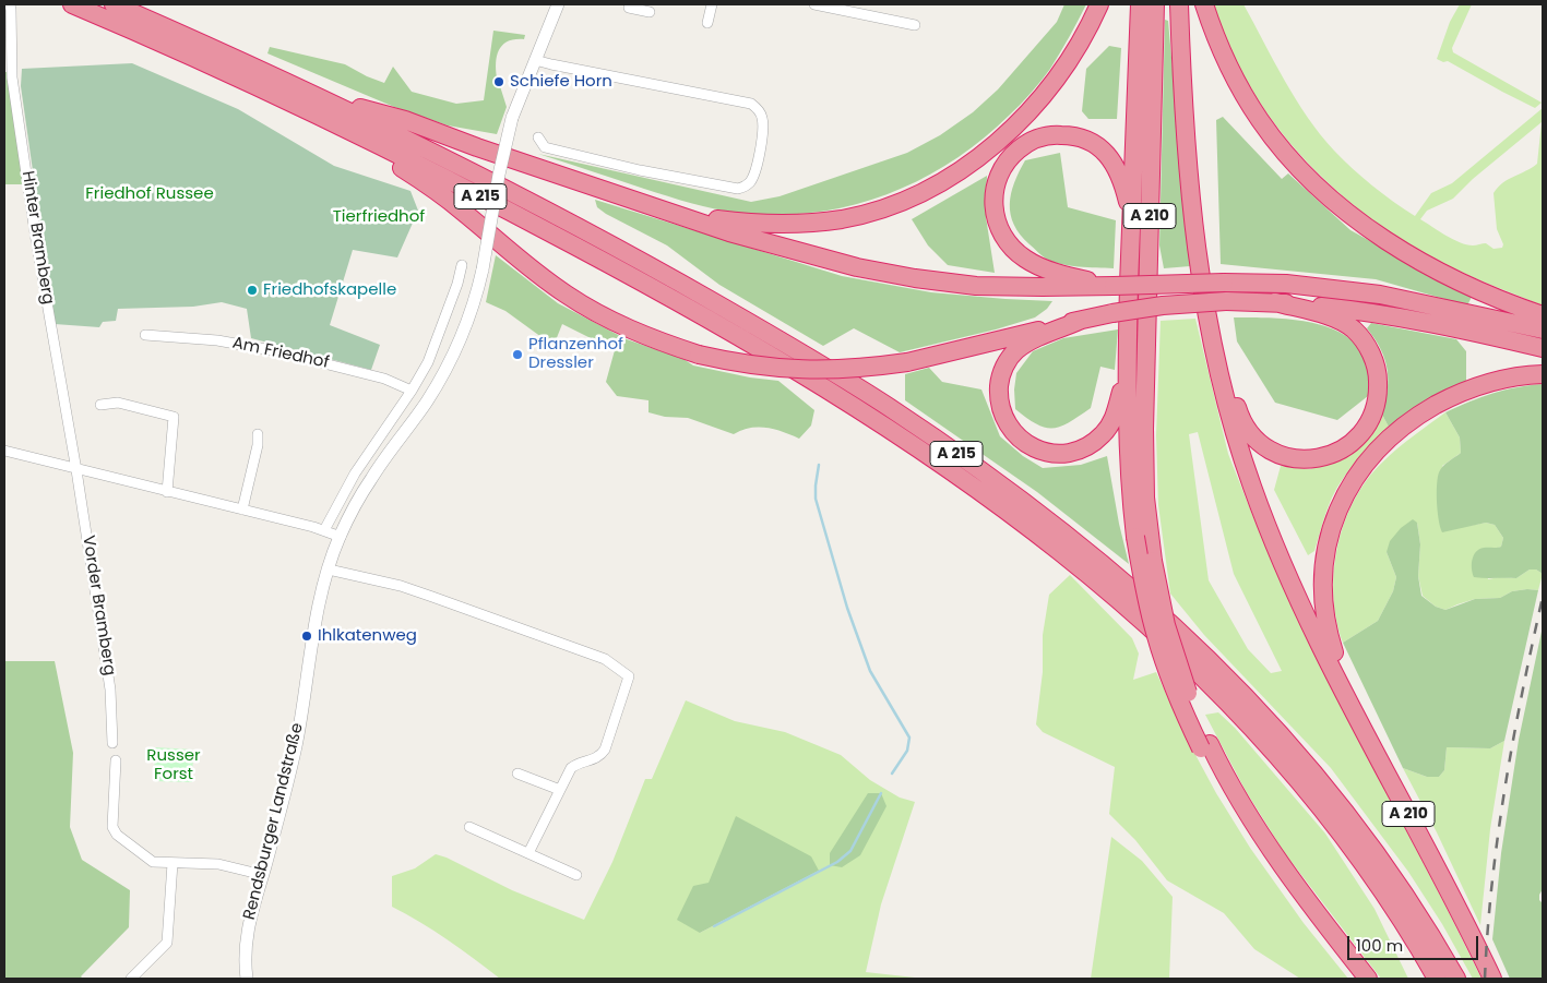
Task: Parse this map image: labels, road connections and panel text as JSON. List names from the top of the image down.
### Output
{
  "streets": {
    "highway": ["A 215", "A 210"],
    "street": [
      "Hinter Bramberg",
      "Am Friedhof",
      "Vorder Bramberg",
      "Rendsburger Landstraße"
    ]
  },
  "crossings": [
    ["Hinter Bramberg", "Vorder Bramberg"]
  ],
  "parks": ["Friedhof Russee", "Tierfriedhof", "Russer Forst"],
  "places": [
    "Schiefe Horn",
    "Friedhofskapelle",
    "Pflanzenhof Dressler",
    "Ihlkatenweg"
  ],
  "scale_bar": "100 m"
}
